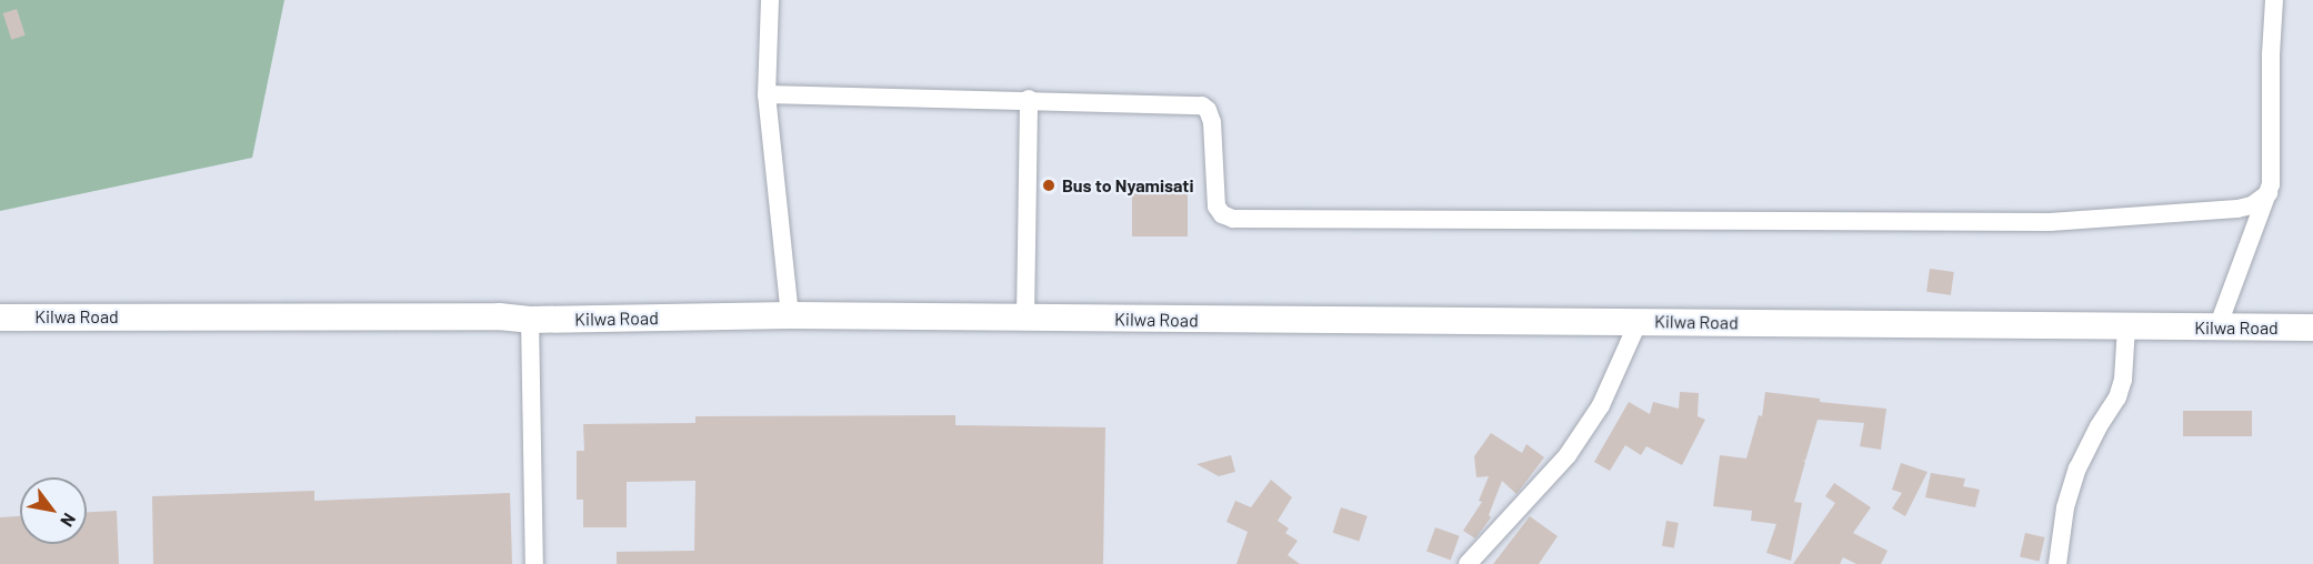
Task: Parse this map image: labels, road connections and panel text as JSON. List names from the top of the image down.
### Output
{
  "streets": {
    "highway": ["Kilwa Road"]
  },
  "places": ["Bus to Nyamisati"],
  "north": "bottom right"
}
